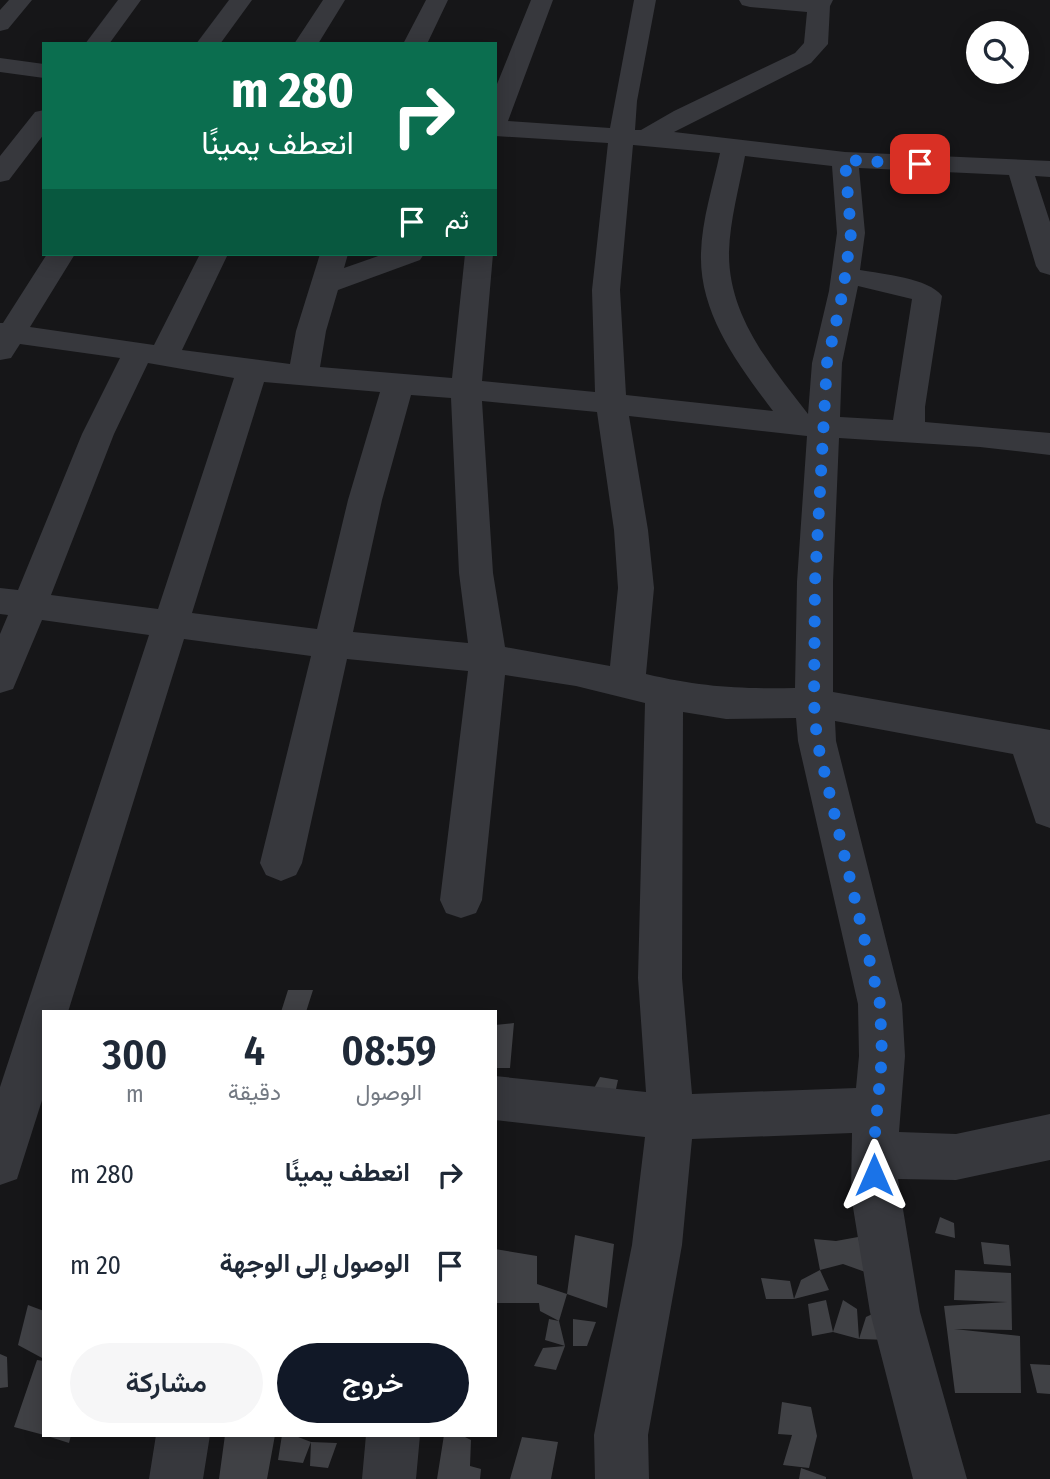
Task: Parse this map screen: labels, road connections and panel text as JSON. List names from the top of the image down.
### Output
{
  "page": {
    "turn": ["280 m", "انعطف يمينًا"],
    "then": "ثم",
    "eta": [
      "08:59",
      "الوصول",
      "4",
      "دقيقة",
      "300",
      "m"
    ],
    "list": [
      {
        "name": "انعطف يمينًا",
        "value": "280 m"
      },
      {
        "name": "الوصول إلى الوجهة",
        "value": "20 m"
      }
    ],
    "buttons": ["خروج", "مشاركة"]
  }
}
